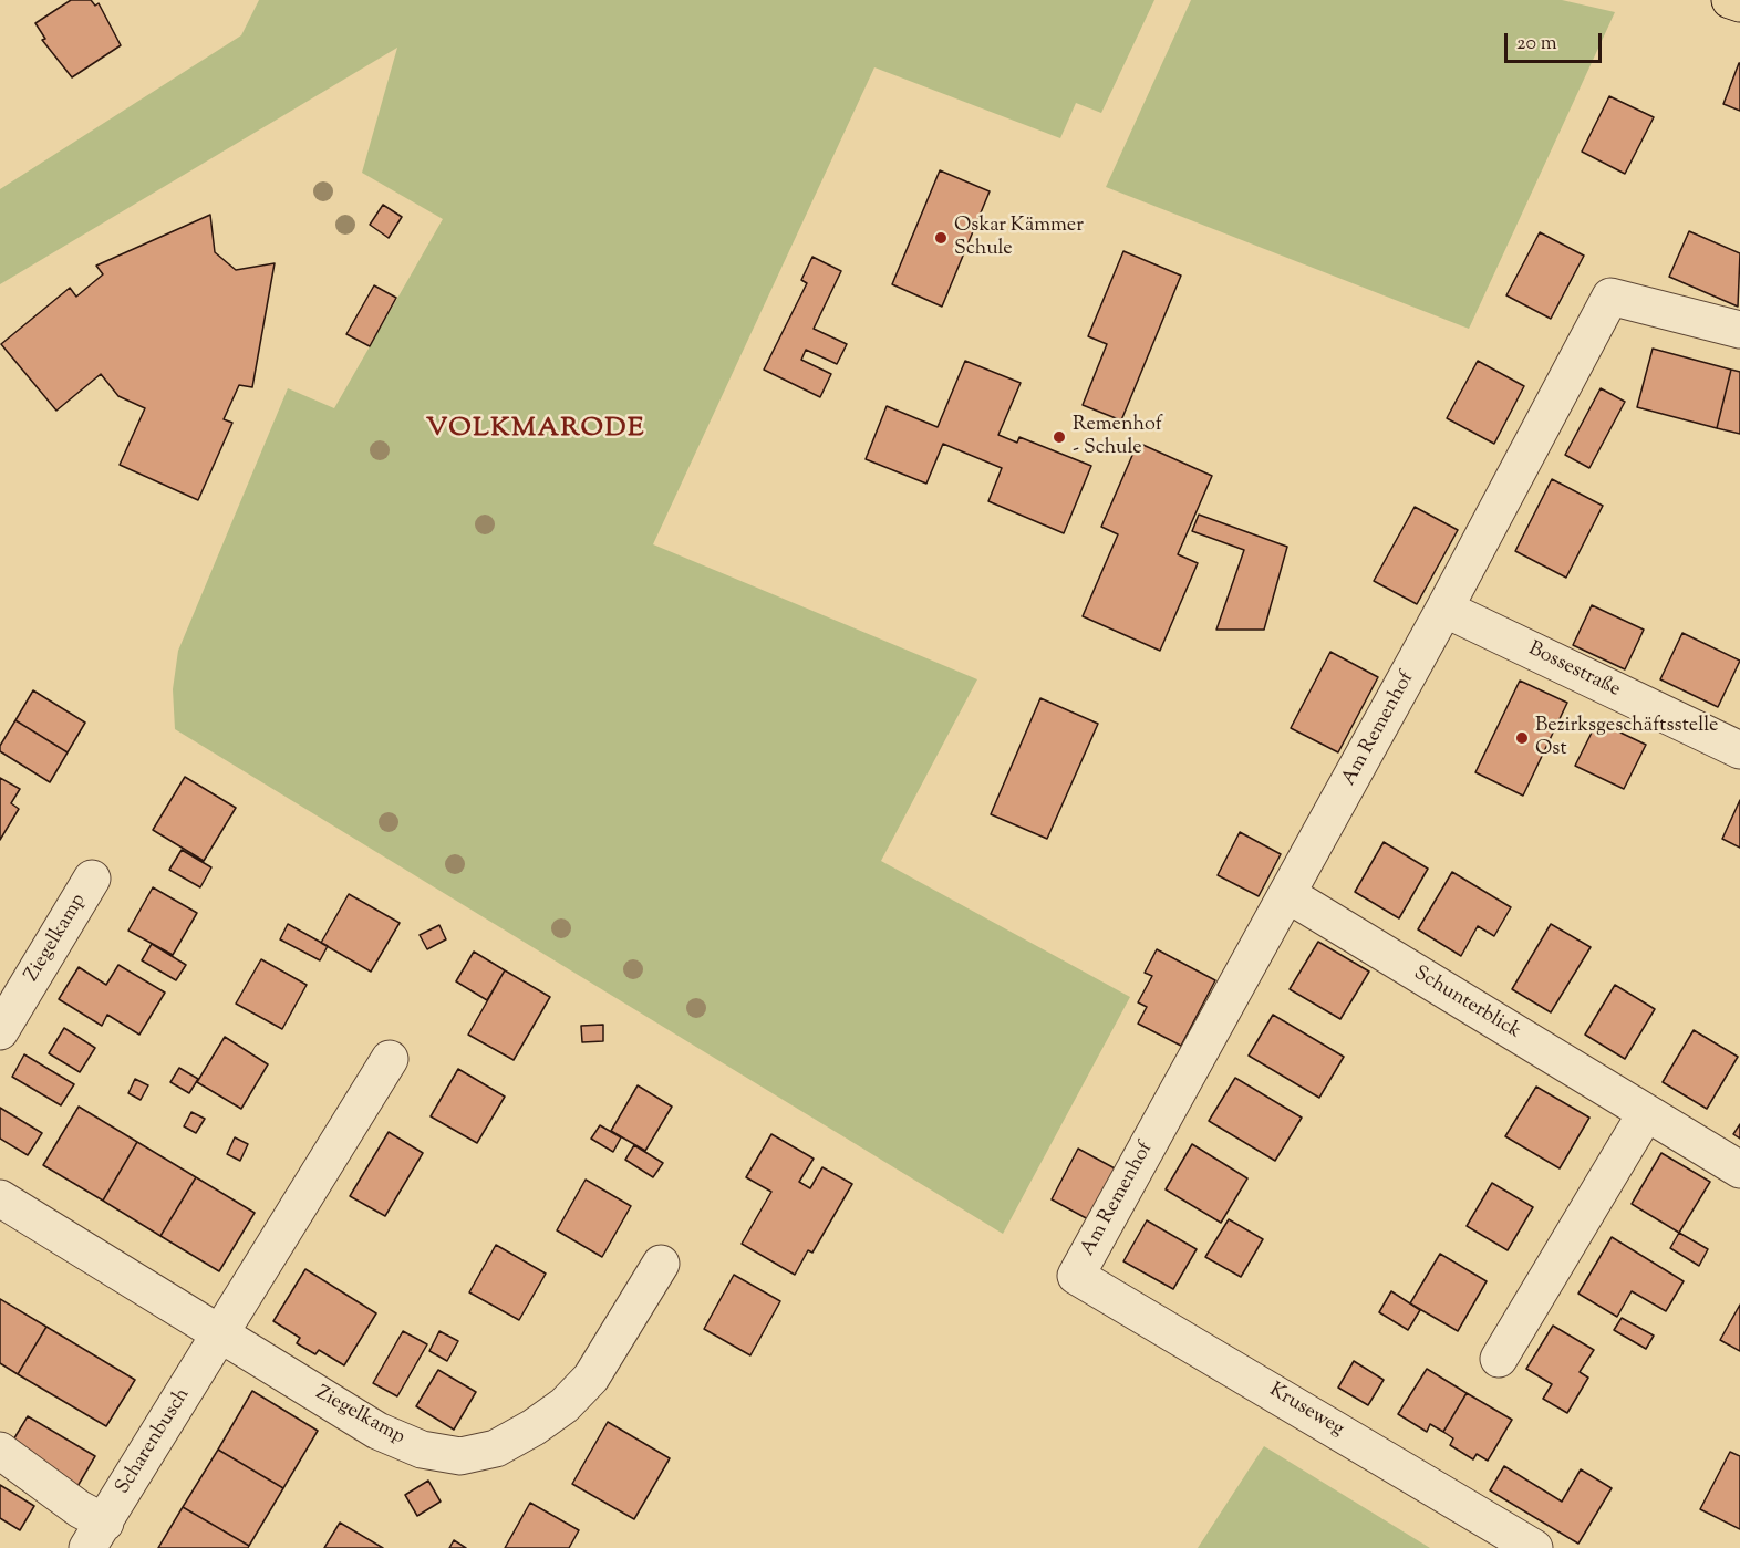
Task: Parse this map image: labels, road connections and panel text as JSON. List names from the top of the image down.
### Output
{
  "streets": {
    "street": [
      "Bossestraße",
      "Am Remenhof",
      "Ziegelkamp",
      "Schunterblick",
      "Kruseweg",
      "Scharenbusch"
    ]
  },
  "crossings": [
    ["Bossestraße", "Am Remenhof"],
    ["Am Remenhof", "Schunterblick"],
    ["Am Remenhof", "Kruseweg"],
    ["Ziegelkamp", "Scharenbusch"]
  ],
  "districts": ["VOLKMARODE"],
  "places": ["Oskar Kämmer Schule", "Remenhof - Schule", "Bezirksgeschäftsstelle Ost"],
  "scale_bar": "20 m"
}
